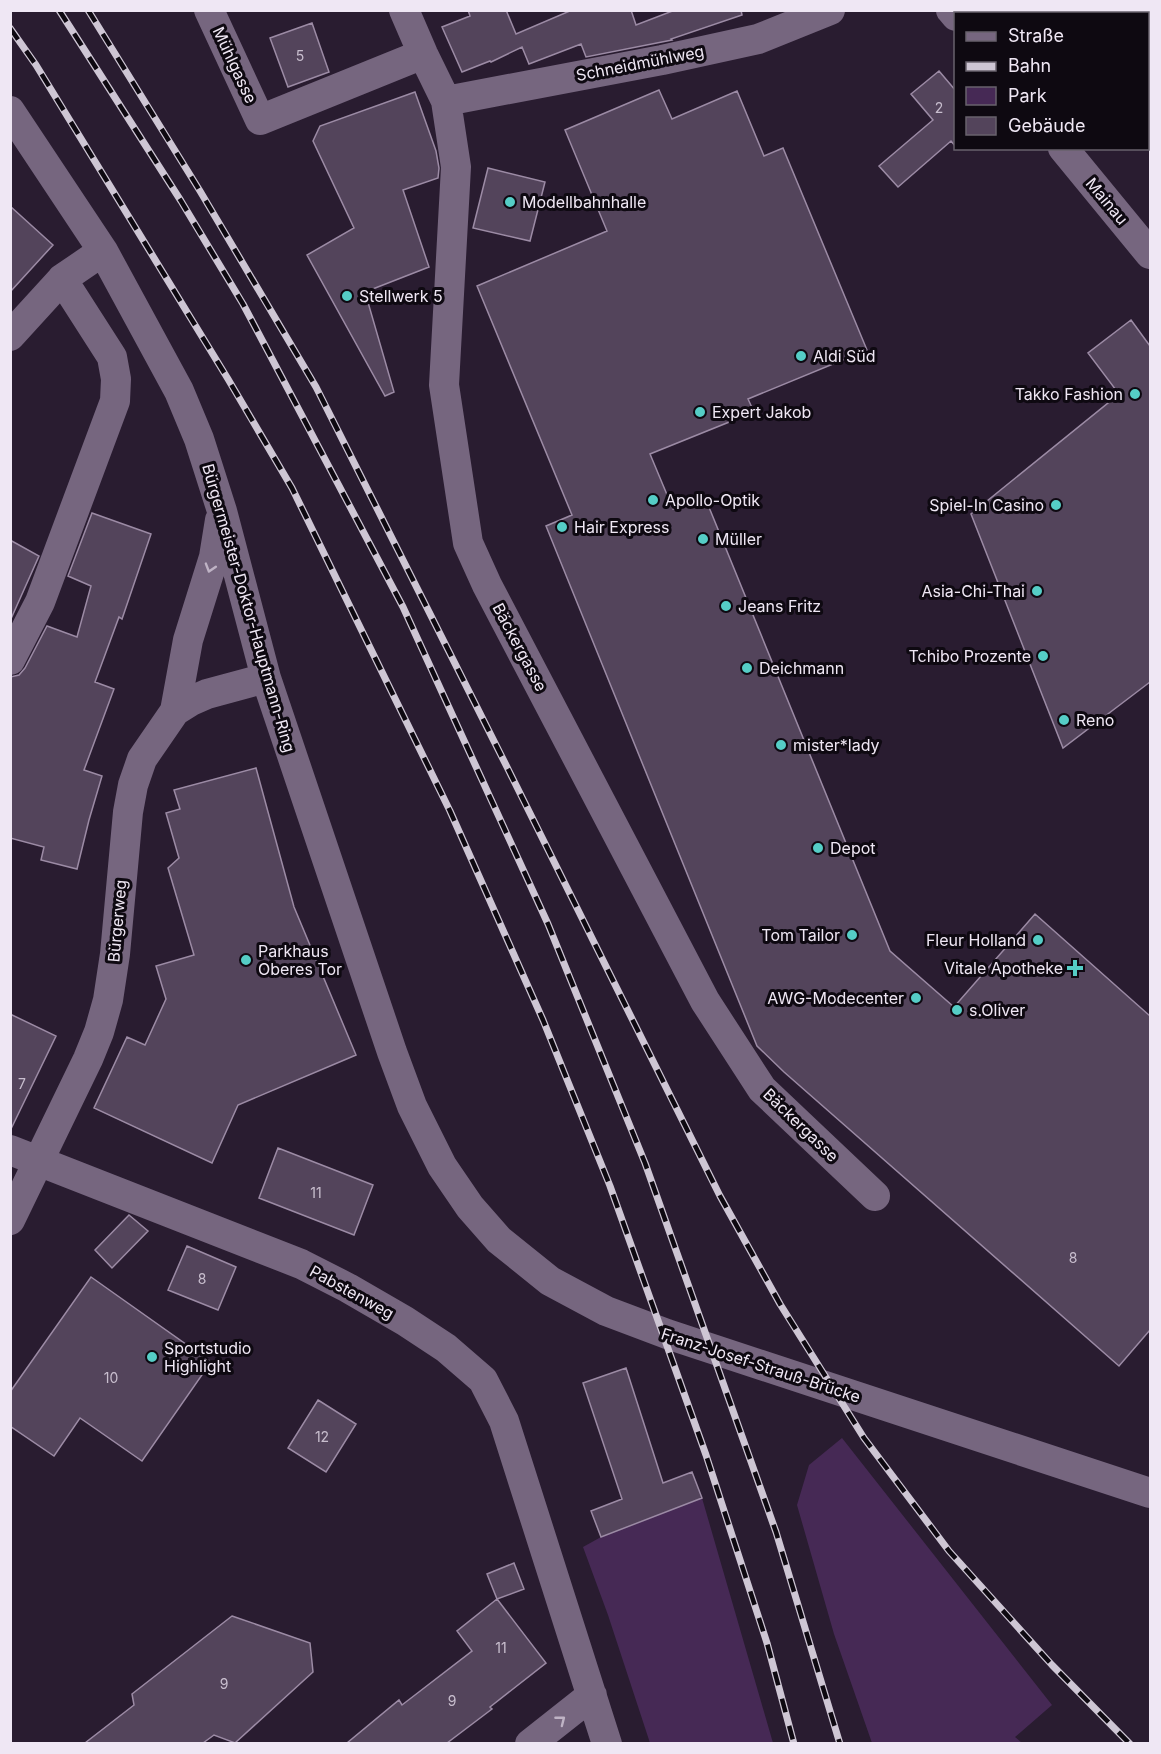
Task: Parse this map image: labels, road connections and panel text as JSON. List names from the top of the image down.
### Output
{
  "streets": {
    "street": [
      "Schneidmühlweg",
      "Mühlgasse",
      "Mainau",
      "Bürgermeister-Doktor-Hauptmann-Ring",
      "Bäckergasse",
      "Bürgerweg",
      "Pabstenweg",
      "Franz-Josef-Strauß-Brücke"
    ]
  },
  "crossings": [
    ["Schneidmühlweg", "Bäckergasse"],
    ["Mühlgasse", "Bäckergasse"],
    ["Bürgermeister-Doktor-Hauptmann-Ring", "Bürgerweg"],
    ["Bürgermeister-Doktor-Hauptmann-Ring", "Franz-Josef-Strauß-Brücke"],
    ["Bürgerweg", "Pabstenweg"]
  ],
  "places": {
    "other": [
      "Modellbahnhalle",
      "Stellwerk 5",
      "Aldi Süd",
      "Takko Fashion",
      "Expert Jakob",
      "Apollo-Optik",
      "Spiel-In Casino",
      "Hair Express",
      "Müller",
      "Asia-Chi-Thai",
      "Jeans Fritz",
      "Tchibo Prozente",
      "Deichmann",
      "Reno",
      "mister*lady",
      "Depot",
      "Tom Tailor",
      "Fleur Holland",
      "Parkhaus Oberes Tor",
      "AWG-Modecenter",
      "s.Oliver",
      "Sportstudio Highlight"
    ],
    "health": ["Vitale Apotheke"]
  },
  "house_numbers": [
    "5",
    "2",
    "7",
    "11",
    "8",
    "8",
    "10",
    "12",
    "11",
    "9",
    "9"
  ],
  "legend": [
    "Straße",
    "Bahn",
    "Park",
    "Gebäude"
  ]
}
